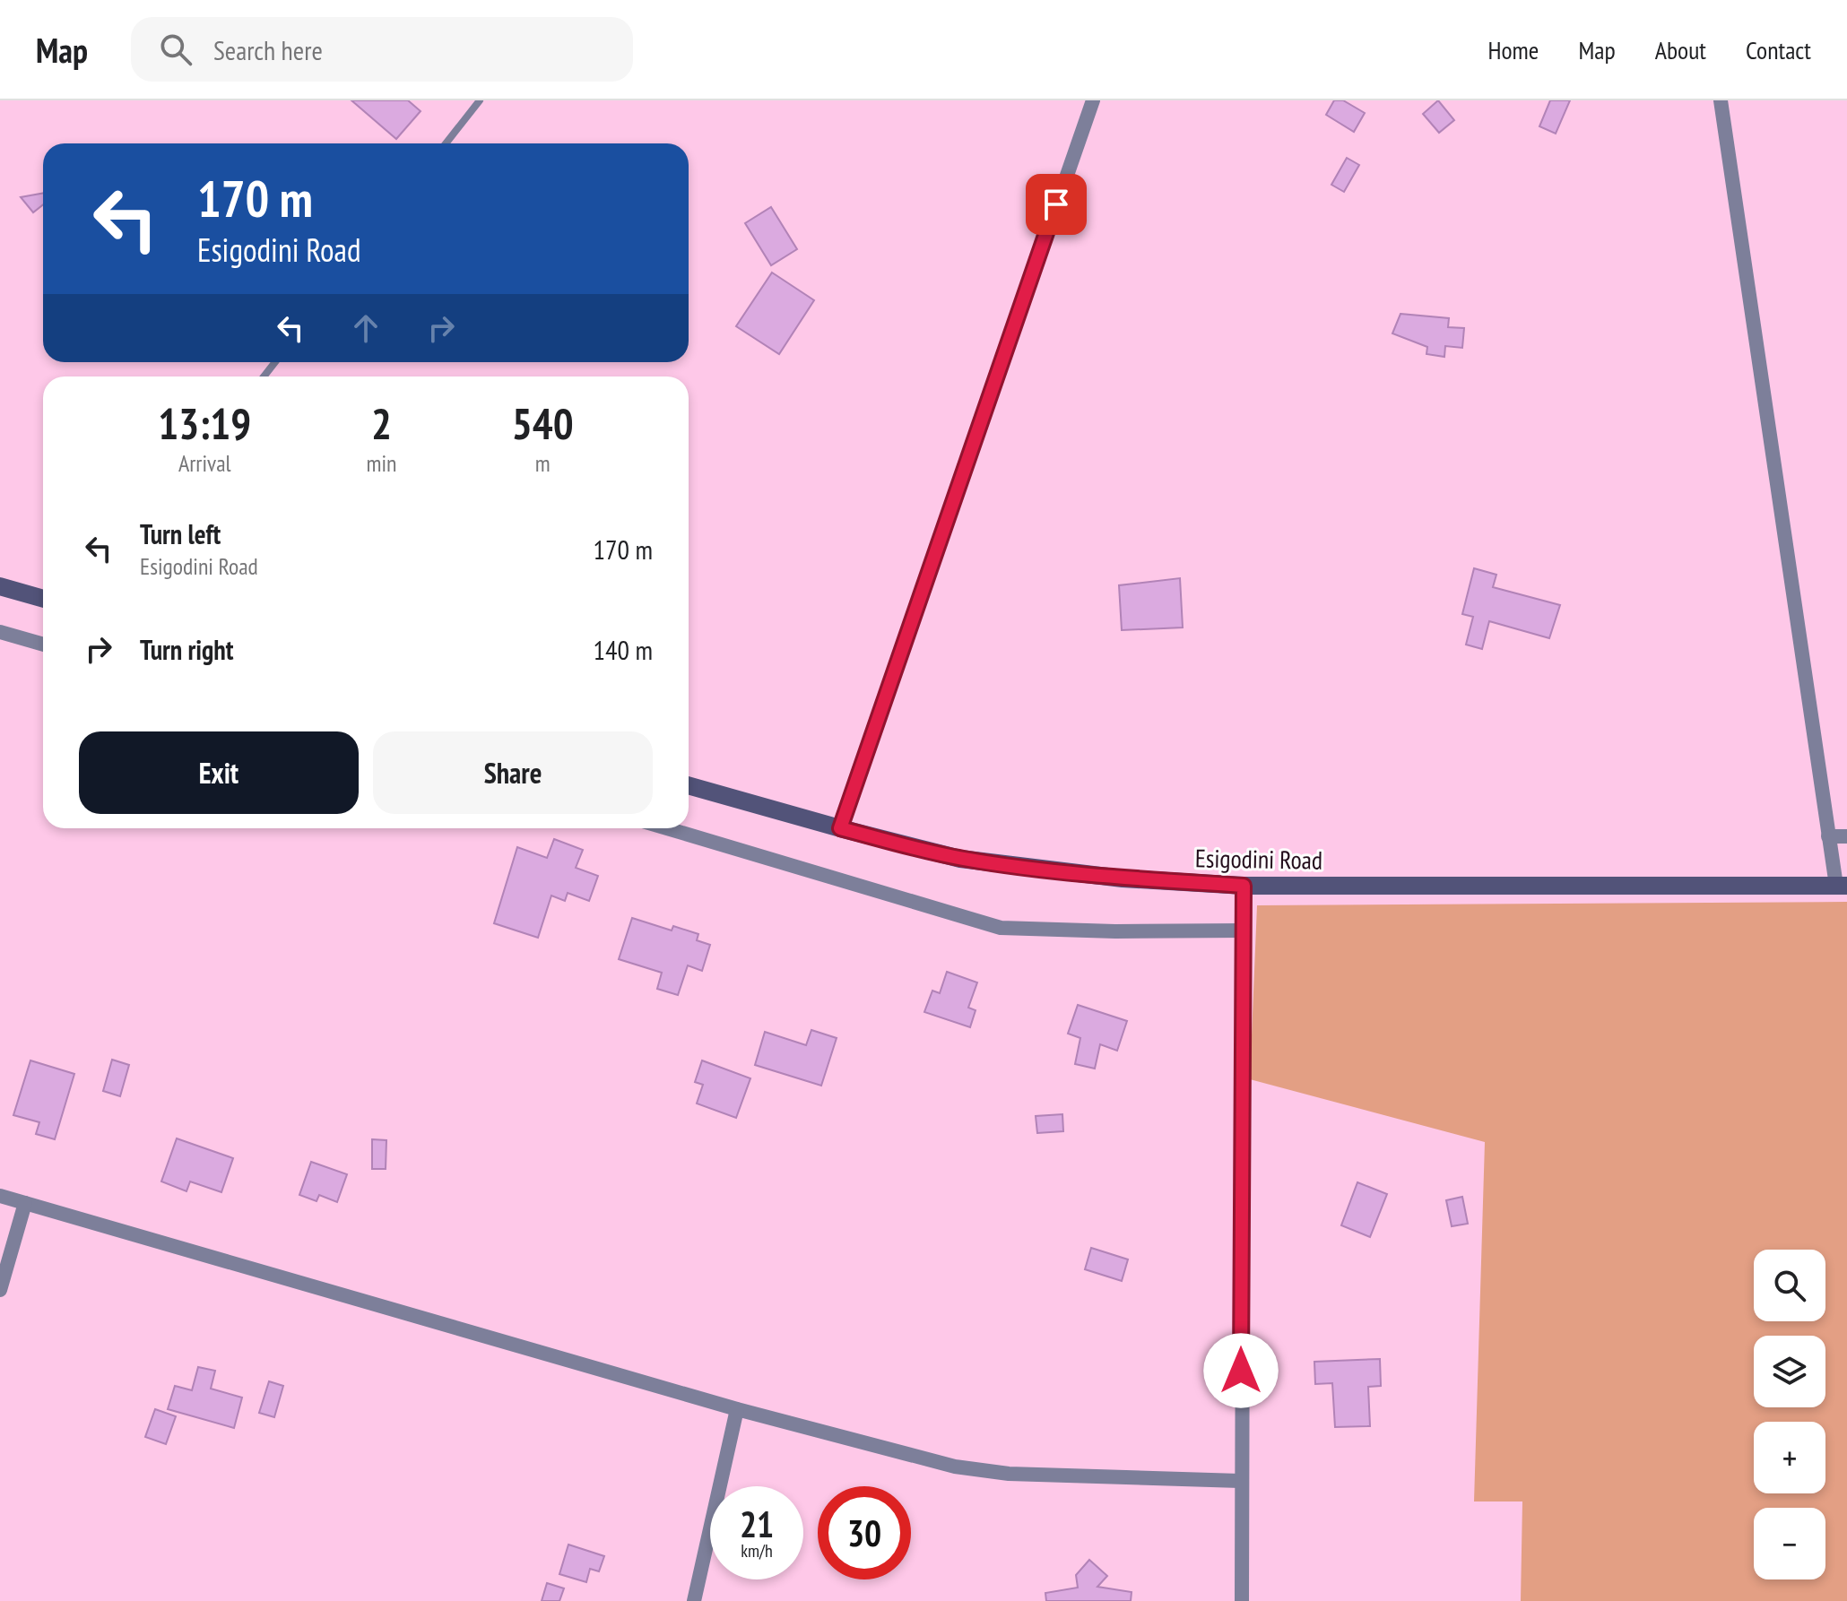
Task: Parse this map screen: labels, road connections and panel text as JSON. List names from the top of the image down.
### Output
{
  "streets": {
    "main road": ["Esigodini Road"]
  },
  "page": {
    "header": "Map",
    "search": "Search here",
    "nav": [
      "Home",
      "Map",
      "About",
      "Contact"
    ],
    "turn": ["170 m", "Esigodini Road"],
    "eta": [
      "13:19",
      "Arrival",
      "2",
      "min",
      "540",
      "m"
    ],
    "list": [
      {
        "name": "Turn left",
        "note": "Esigodini Road",
        "value": "170 m"
      },
      {
        "name": "Turn right",
        "value": "140 m"
      }
    ],
    "buttons": ["Exit", "Share"],
    "map_buttons": ["+", "−"],
    "speed": "21 km/h",
    "limit": "30"
  }
}
